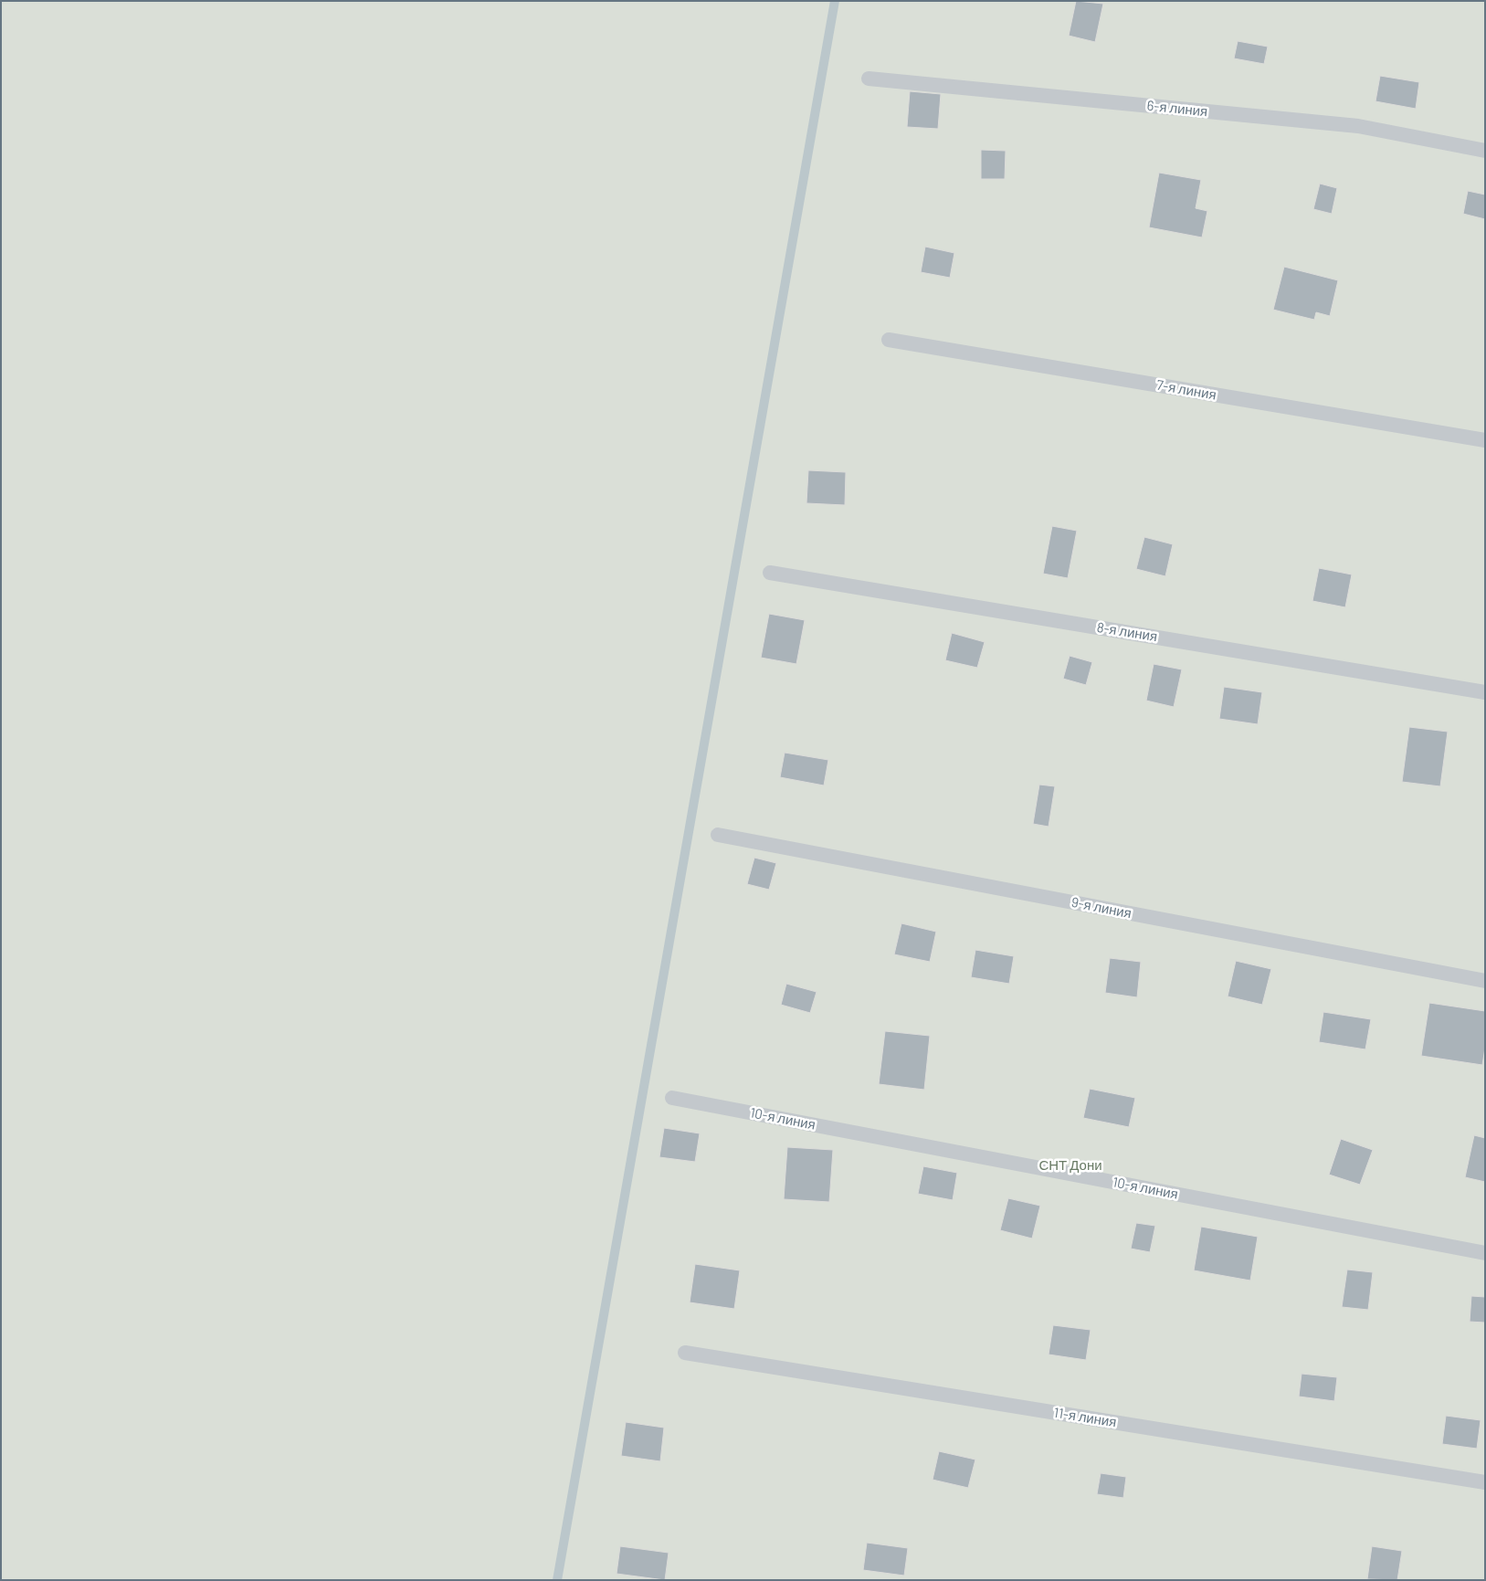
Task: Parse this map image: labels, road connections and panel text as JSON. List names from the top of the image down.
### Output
{
  "streets": {
    "lane": [
      "6-я линия",
      "7-я линия",
      "8-я линия",
      "9-я линия",
      "10-я линия",
      "11-я линия"
    ]
  },
  "parks": ["СНТ Дони"]
}
